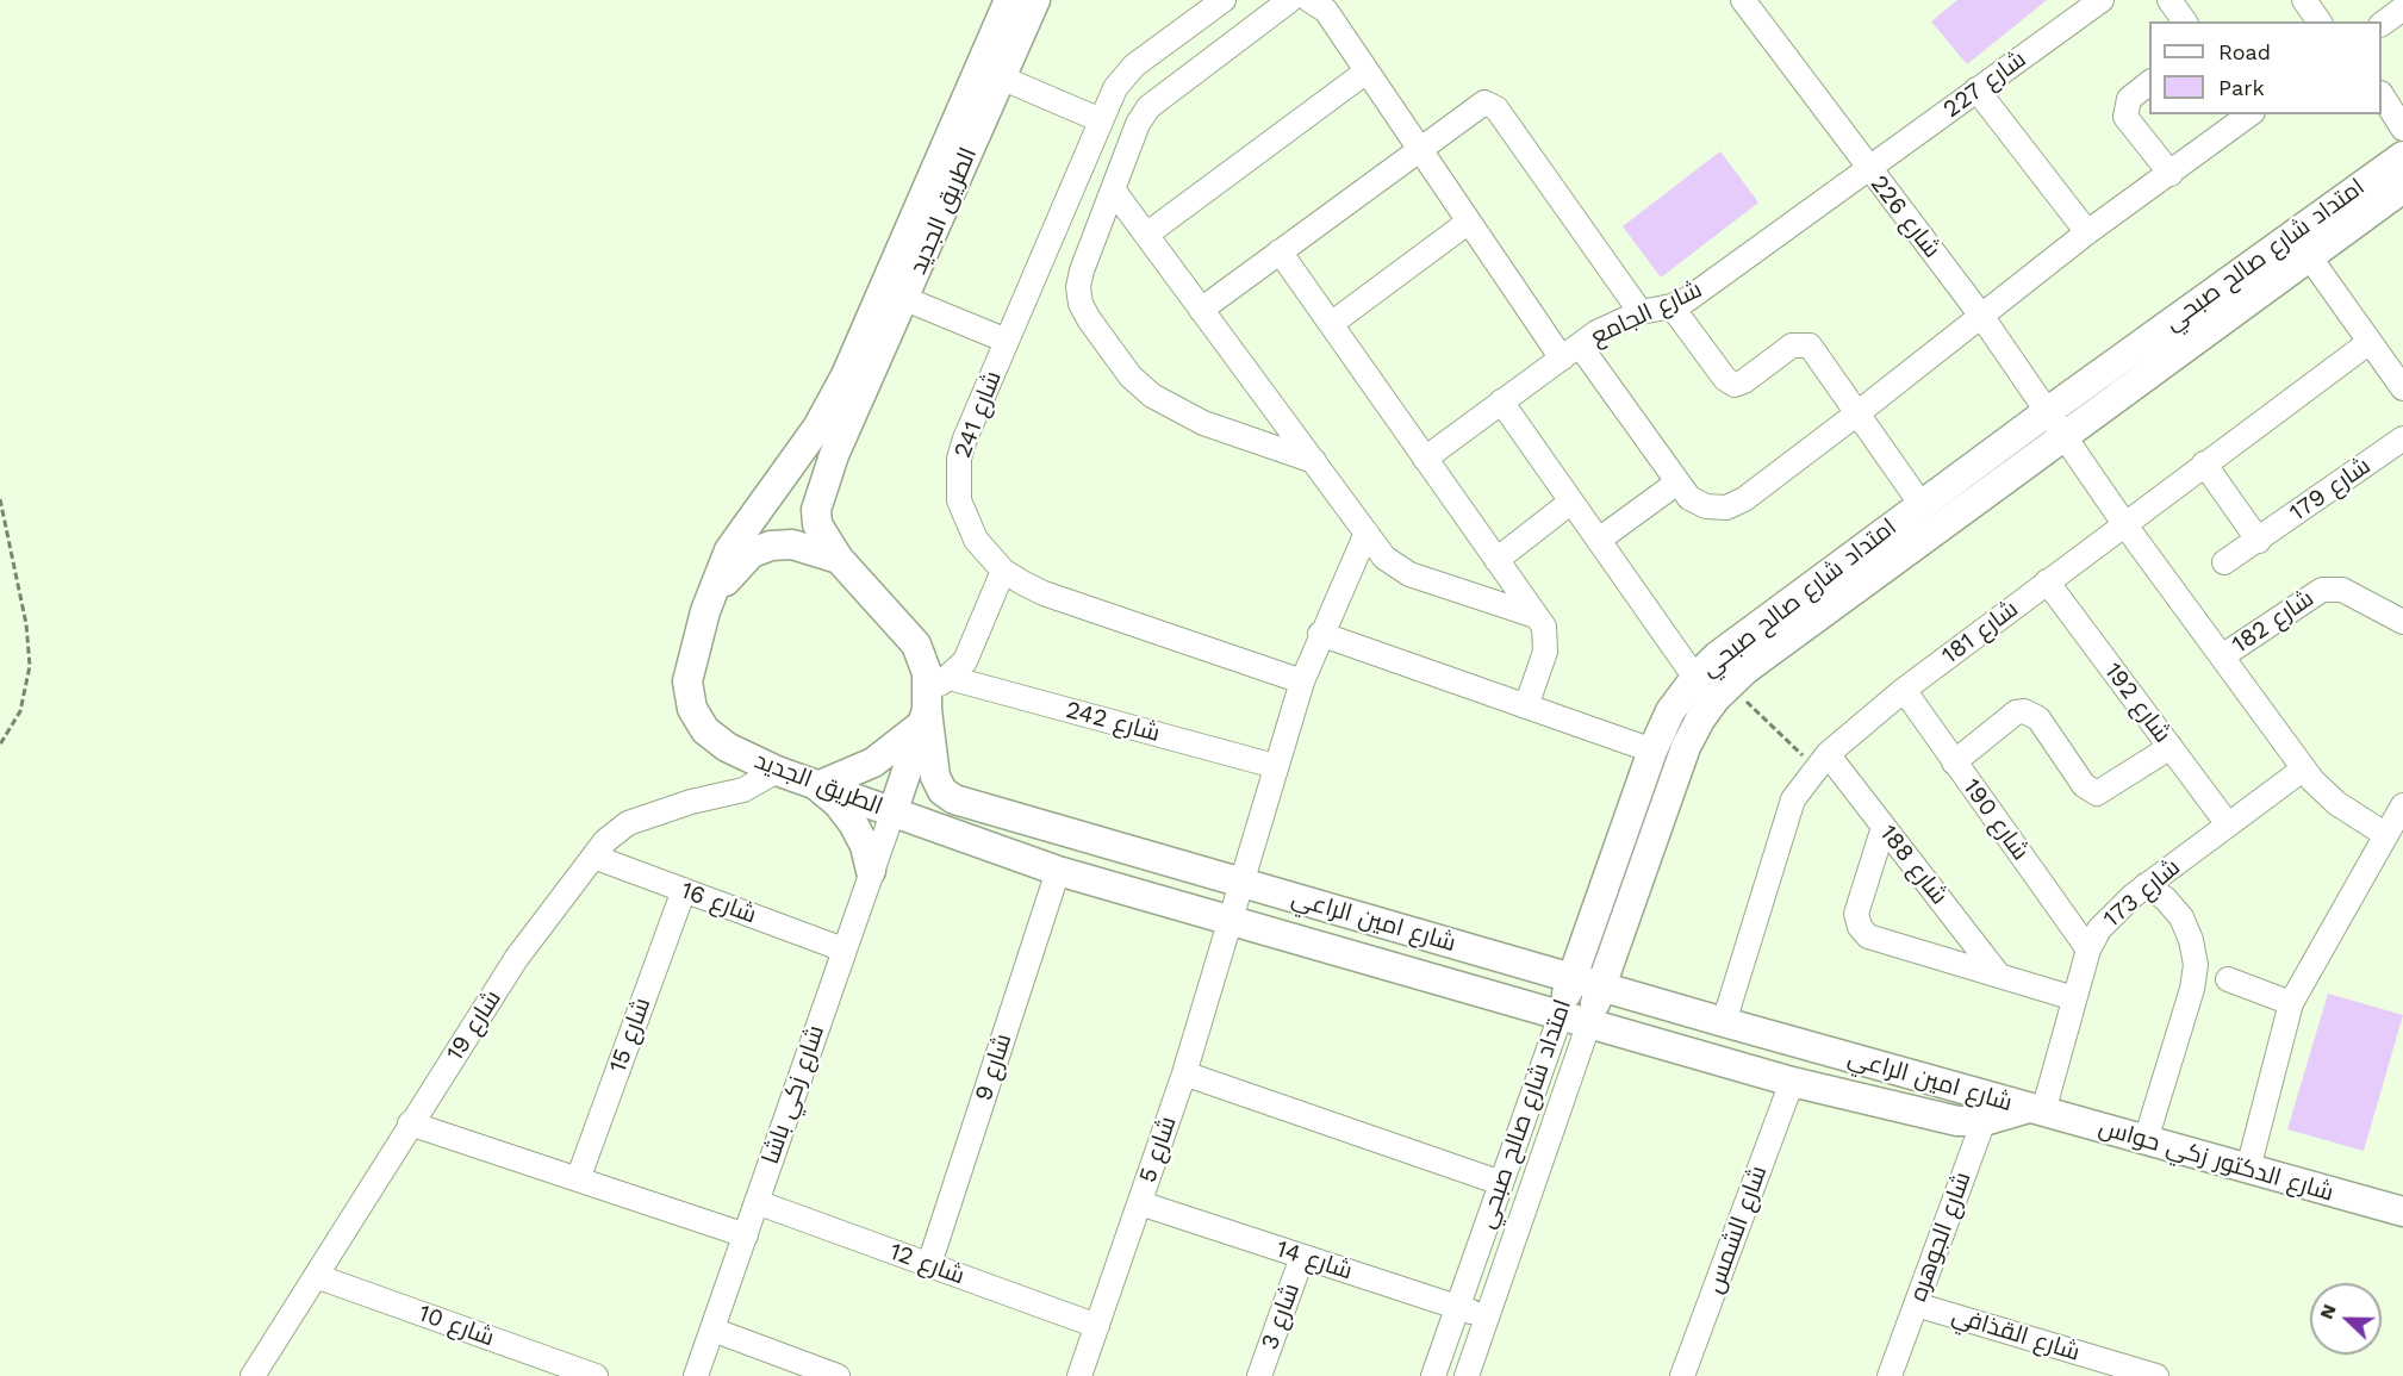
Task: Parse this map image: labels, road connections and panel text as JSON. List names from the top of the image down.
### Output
{
  "streets": {
    "street": [
      "شارع 227",
      "الطريق الجديد",
      "شارع 226",
      "امتداد شارع صالح صبحي",
      "شارع الجامع",
      "شارع 241",
      "شارع 179",
      "شارع 182",
      "شارع 181",
      "شارع 192",
      "شارع 242",
      "شارع 190",
      "شارع 188",
      "شارع 173",
      "شارع 16",
      "شارع امين الراعي",
      "شارع 19",
      "شارع 15",
      "شارع 9",
      "شارع زكي باشا",
      "شارع 5",
      "شارع الدكتور زكي حواس",
      "شارع الشمس",
      "شارع الجوهره",
      "شارع 14",
      "شارع 12",
      "شارع 3",
      "شارع 10",
      "شارع القذافي"
    ]
  },
  "crossings": [
    ["شارع 227", "شارع 226"],
    ["شارع 227", "شارع الجامع"],
    ["الطريق الجديد", "شارع 242"],
    ["الطريق الجديد", "شارع امين الراعي"],
    ["الطريق الجديد", "شارع 19"],
    ["الطريق الجديد", "شارع زكي باشا"],
    ["شارع 226", "امتداد شارع صالح صبحي"],
    ["شارع 226", "شارع الجامع"],
    ["شارع 226", "شارع 182"],
    ["شارع 226", "شارع 181"],
    ["شارع 226", "شارع 173"],
    ["امتداد شارع صالح صبحي", "شارع امين الراعي"],
    ["امتداد شارع صالح صبحي", "شارع 14"],
    ["شارع 241", "شارع 5"],
    ["شارع 181", "شارع 192"],
    ["شارع 181", "شارع 190"],
    ["شارع 181", "شارع 188"],
    ["شارع 181", "شارع امين الراعي"],
    ["شارع 192", "شارع 173"],
    ["شارع 242", "شارع امين الراعي"],
    ["شارع 242", "شارع 19"],
    ["شارع 242", "شارع 5"],
    ["شارع 190", "شارع 173"],
    ["شارع 173", "شارع امين الراعي"],
    ["شارع 173", "شارع الدكتور زكي حواس"],
    ["شارع 16", "شارع 19"],
    ["شارع 16", "شارع 15"],
    ["شارع 16", "شارع زكي باشا"],
    ["شارع امين الراعي", "شارع 19"],
    ["شارع امين الراعي", "شارع 9"],
    ["شارع امين الراعي", "شارع زكي باشا"],
    ["شارع امين الراعي", "شارع 5"],
    ["شارع امين الراعي", "شارع الدكتور زكي حواس"],
    ["شارع امين الراعي", "شارع الشمس"],
    ["شارع امين الراعي", "شارع الجوهره"],
    ["شارع 19", "شارع 10"],
    ["شارع 9", "شارع 12"],
    ["شارع زكي باشا", "شارع 12"],
    ["شارع 5", "شارع 14"],
    ["شارع 5", "شارع 12"],
    ["شارع الجوهره", "شارع القذافي"],
    ["شارع 14", "شارع 3"]
  ],
  "legend": ["Road", "Park"],
  "north": "left"
}
